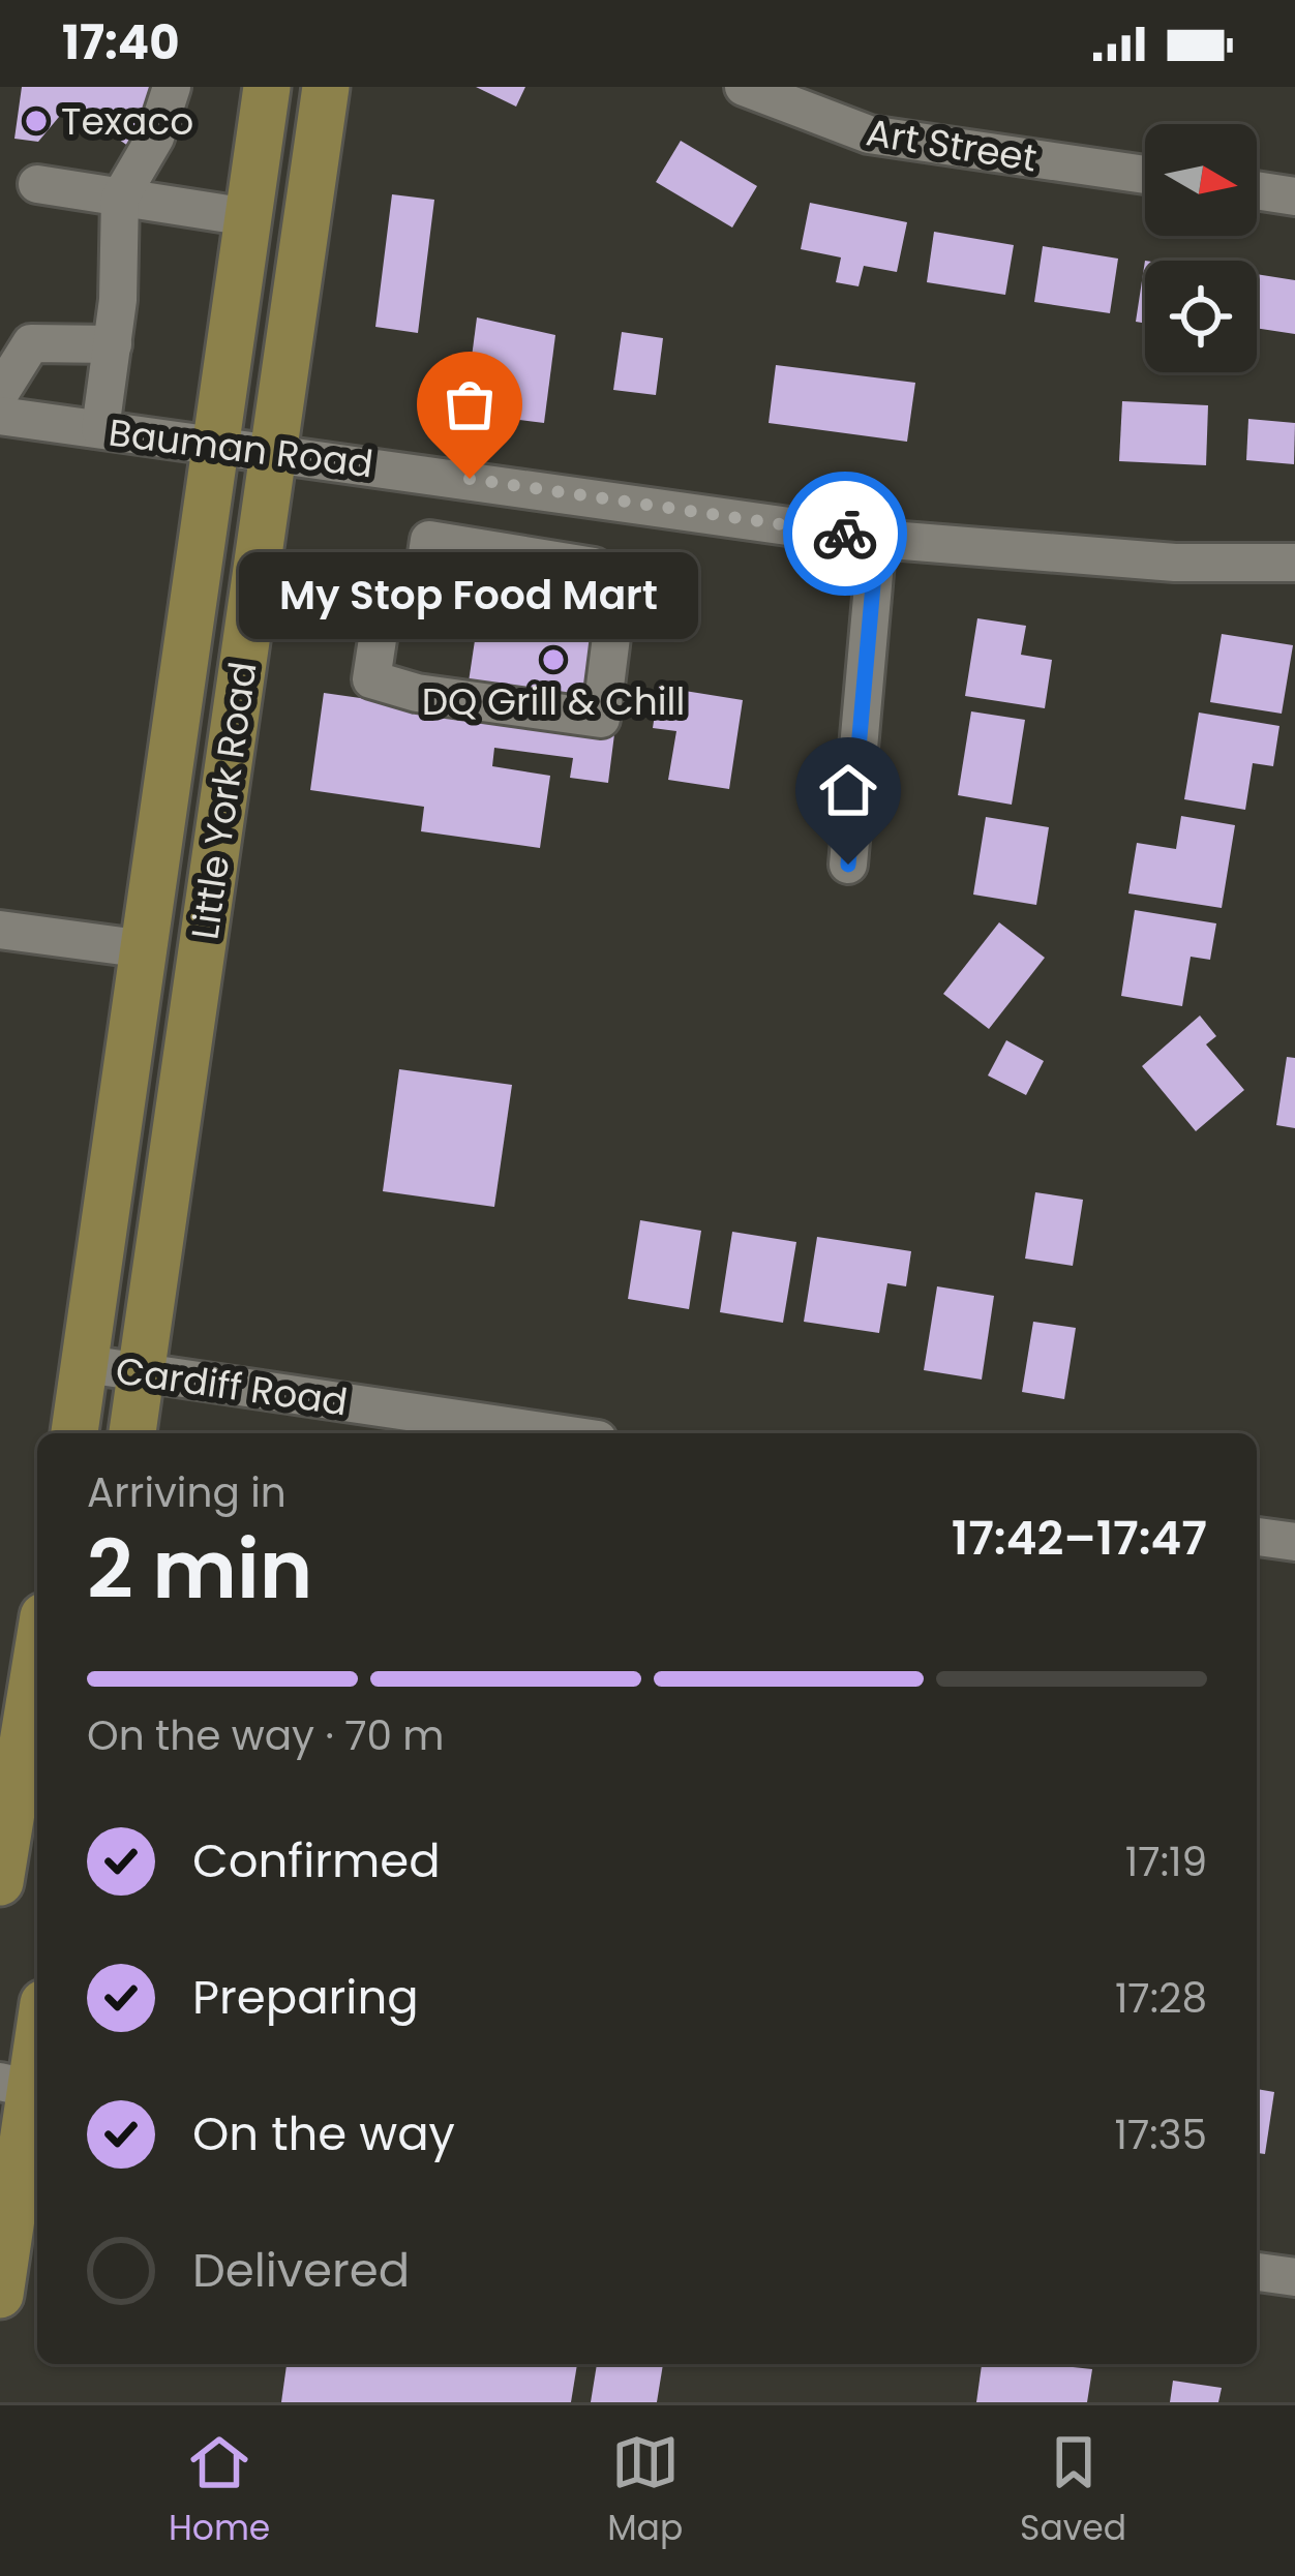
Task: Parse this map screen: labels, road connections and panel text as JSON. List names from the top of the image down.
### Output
{
  "streets": {
    "main road": ["Little York Road"],
    "street": ["Art Street", "Bauman Road", "Cardiff Road"]
  },
  "crossings": [
    ["Bauman Road", "Little York Road"],
    ["Little York Road", "Cardiff Road"]
  ],
  "places": ["Texaco", "My Stop Food Mart", "DQ Grill & Chill"],
  "north": "right",
  "page": {
    "status": "17:40",
    "bubble": "My Stop Food Mart",
    "heading": ["2 min", "Arriving in", "17:42–17:47"],
    "bar": "On the way · 70 m",
    "list": [
      ["Confirmed", "17:19"],
      ["Preparing", "17:28"],
      ["On the way", "17:35"],
      "Delivered"
    ],
    "tabs": ["Home", "Map", "Saved"]
  }
}
